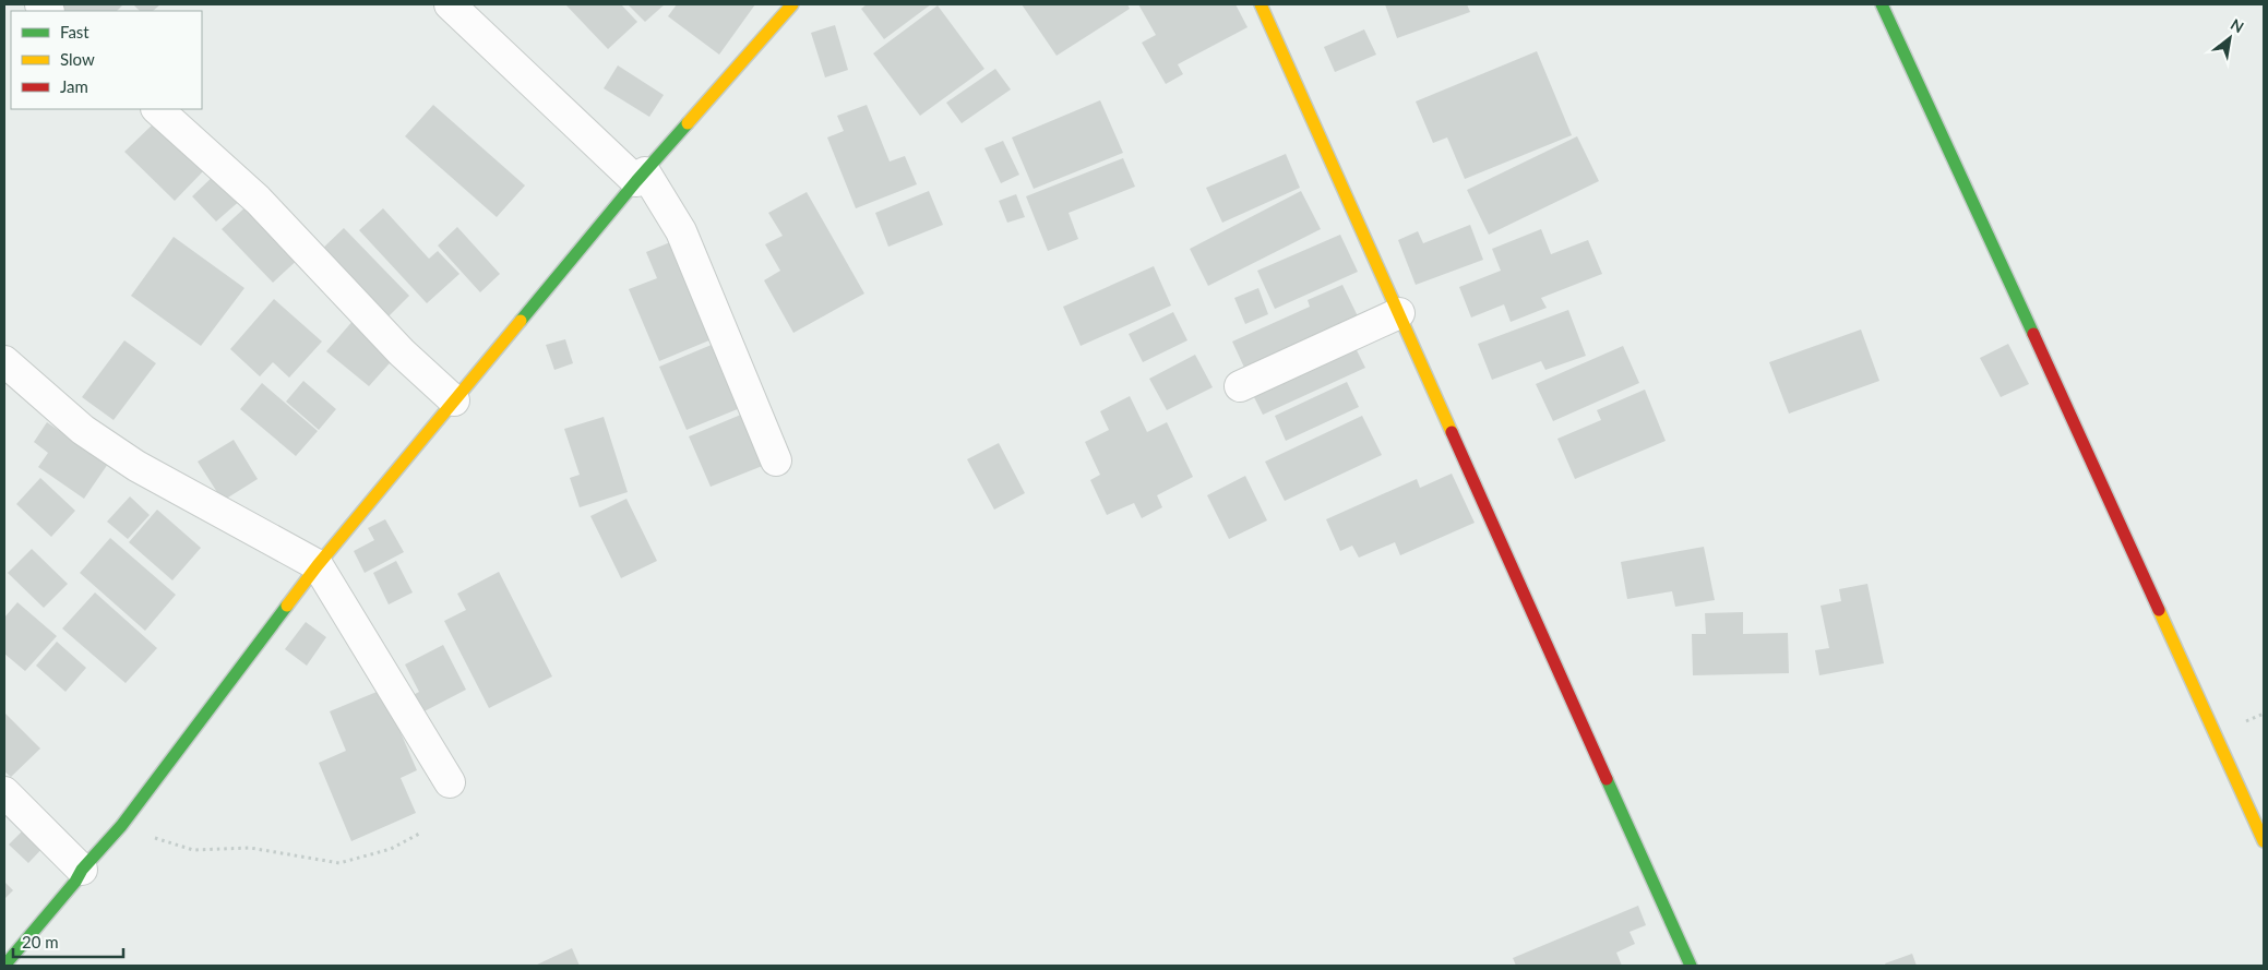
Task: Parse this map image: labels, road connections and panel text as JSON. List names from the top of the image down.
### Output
{
  "legend": ["Fast", "Slow", "Jam"],
  "scale_bar": "20 m",
  "north": "top right"
}
